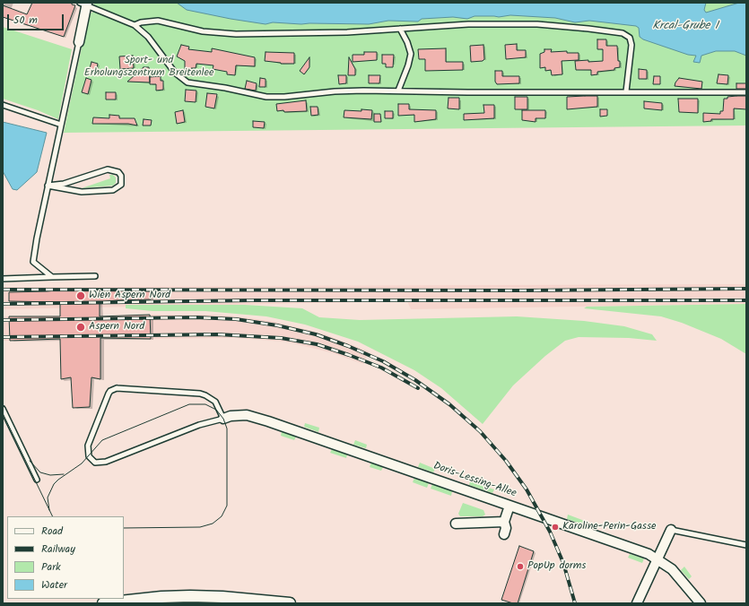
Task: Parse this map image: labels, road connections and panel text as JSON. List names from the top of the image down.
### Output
{
  "streets": {
    "street": ["Doris-Lessing-Allee"]
  },
  "water": ["Krcal-Grube 1"],
  "parks": ["Sport- und Erholungszentrum Breitenlee"],
  "places": [
    "Wien Aspern Nord",
    "Aspern Nord",
    "Karoline-Perin-Gasse",
    "PopUp dorms"
  ],
  "legend": [
    "Road",
    "Railway",
    "Park",
    "Water"
  ],
  "scale_bar": "50 m"
}
